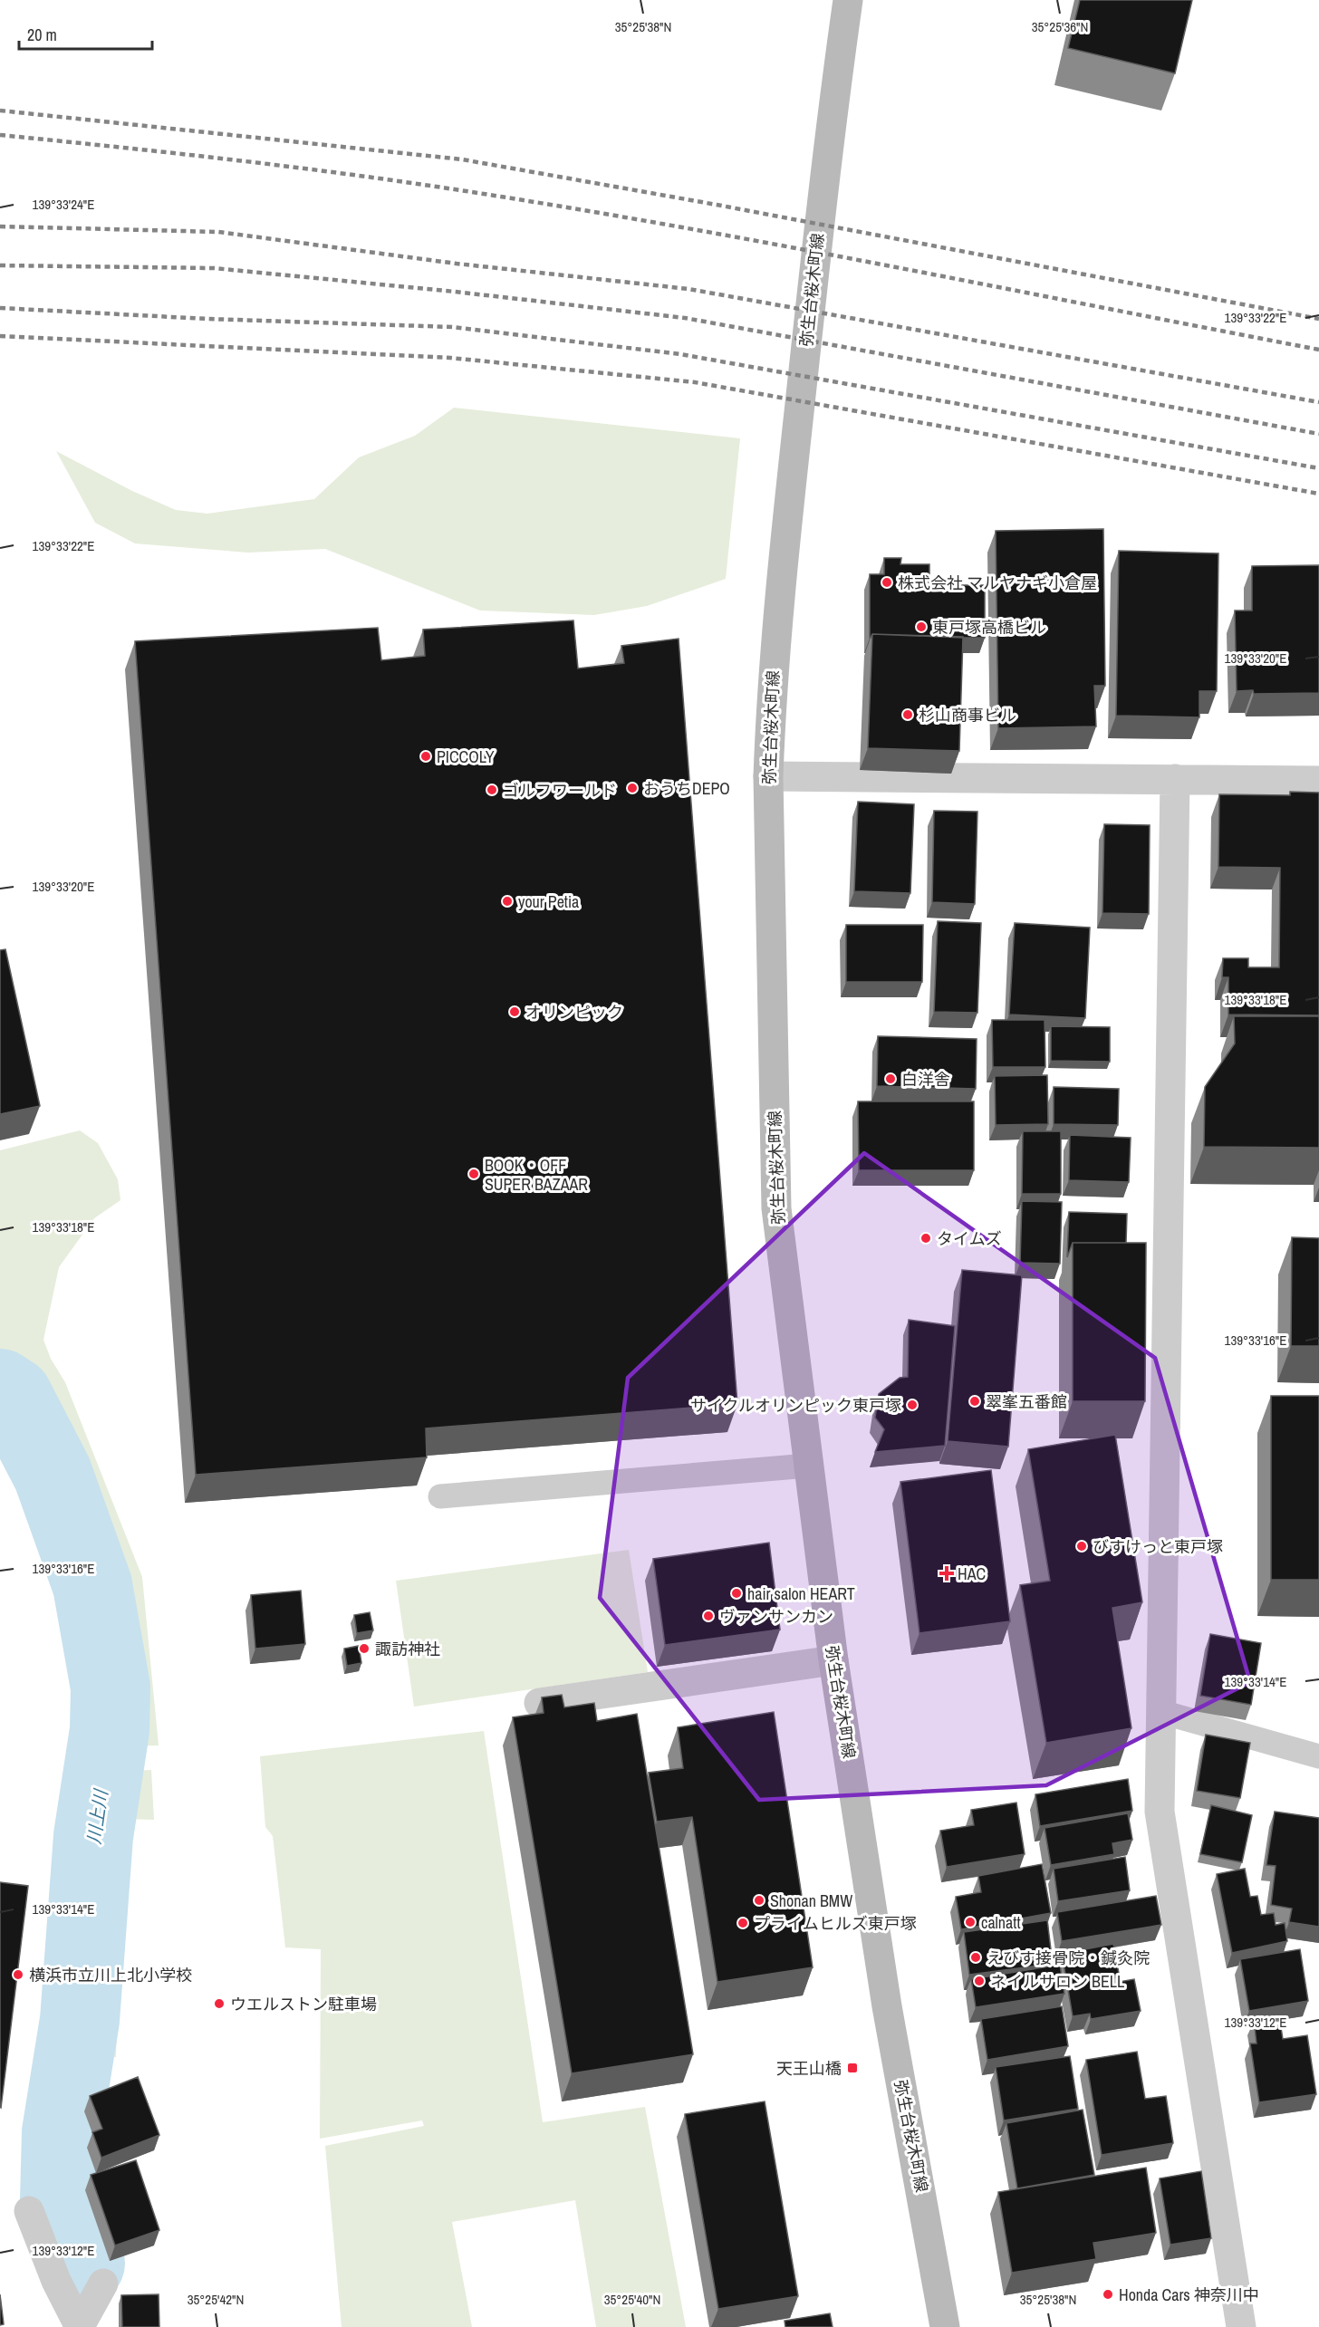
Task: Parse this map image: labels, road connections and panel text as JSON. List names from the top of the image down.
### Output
{
  "streets": {
    "main road": ["弥生台桜木町線"]
  },
  "water": ["川上川"],
  "places": {
    "other": [
      "株式会社 マルヤナギ小倉屋",
      "東戸塚高橋ビル",
      "杉山商事ビル",
      "PICCOLY",
      "おうちDEPO",
      "ゴルフワールド",
      "your Petia",
      "オリンピック",
      "白洋舎",
      "BOOK・OFF SUPER BAZAAR",
      "タイムズ",
      "翠峯五番館",
      "サイクルオリンピック東戸塚",
      "びすけっと東戸塚",
      "hair salon HEART",
      "ヴァンサンカン",
      "諏訪神社",
      "Shonan BMW",
      "calnatt",
      "プライムヒルズ東戸塚",
      "えびす接骨院・鍼灸院",
      "横浜市立川上北小学校",
      "ネイルサロン BELL",
      "ウエルストン駐車場",
      "Honda Cars 神奈川中"
    ],
    "health": ["HAC"],
    "transit": ["天王山橋"]
  },
  "scale_bar": "20 m",
  "coordinates": [
    "35°25'38\"N",
    "35°25'36\"N",
    "139°33'24\"E",
    "139°33'22\"E",
    "139°33'20\"E",
    "139°33'18\"E",
    "139°33'16\"E",
    "139°33'14\"E",
    "139°33'12\"E",
    "35°25'42\"N",
    "35°25'40\"N"
  ]
}
